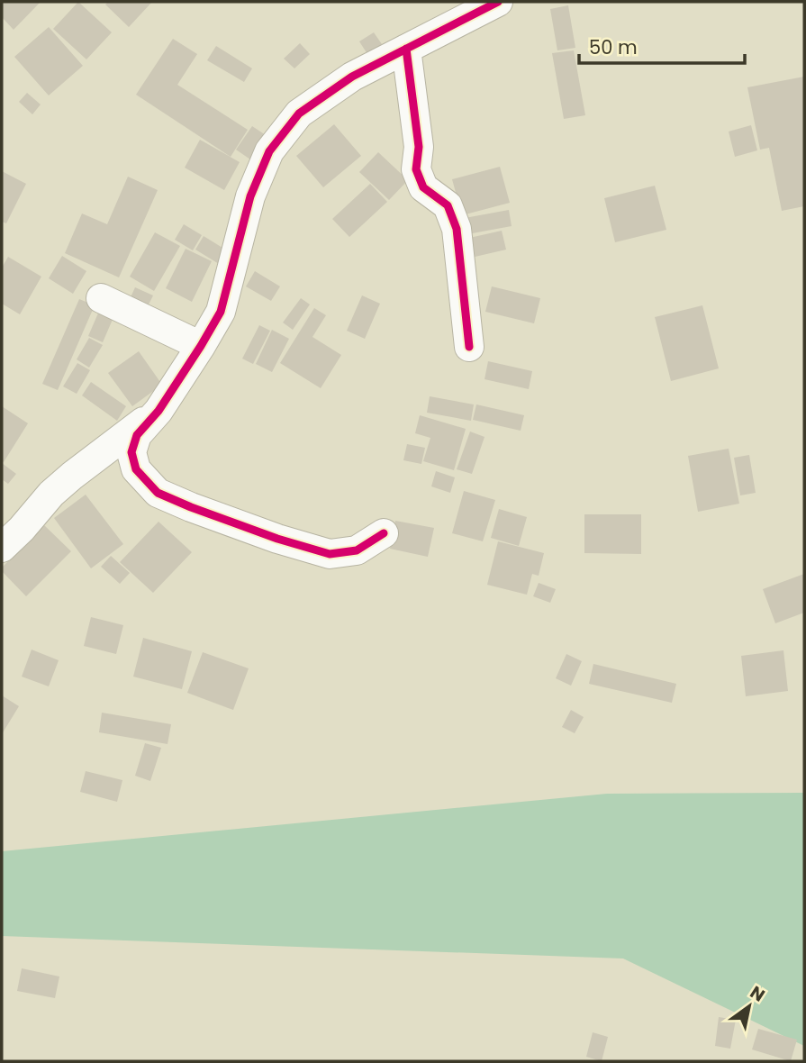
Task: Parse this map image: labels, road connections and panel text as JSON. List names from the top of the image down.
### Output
{
  "scale_bar": "50 m",
  "north": "top right"
}
